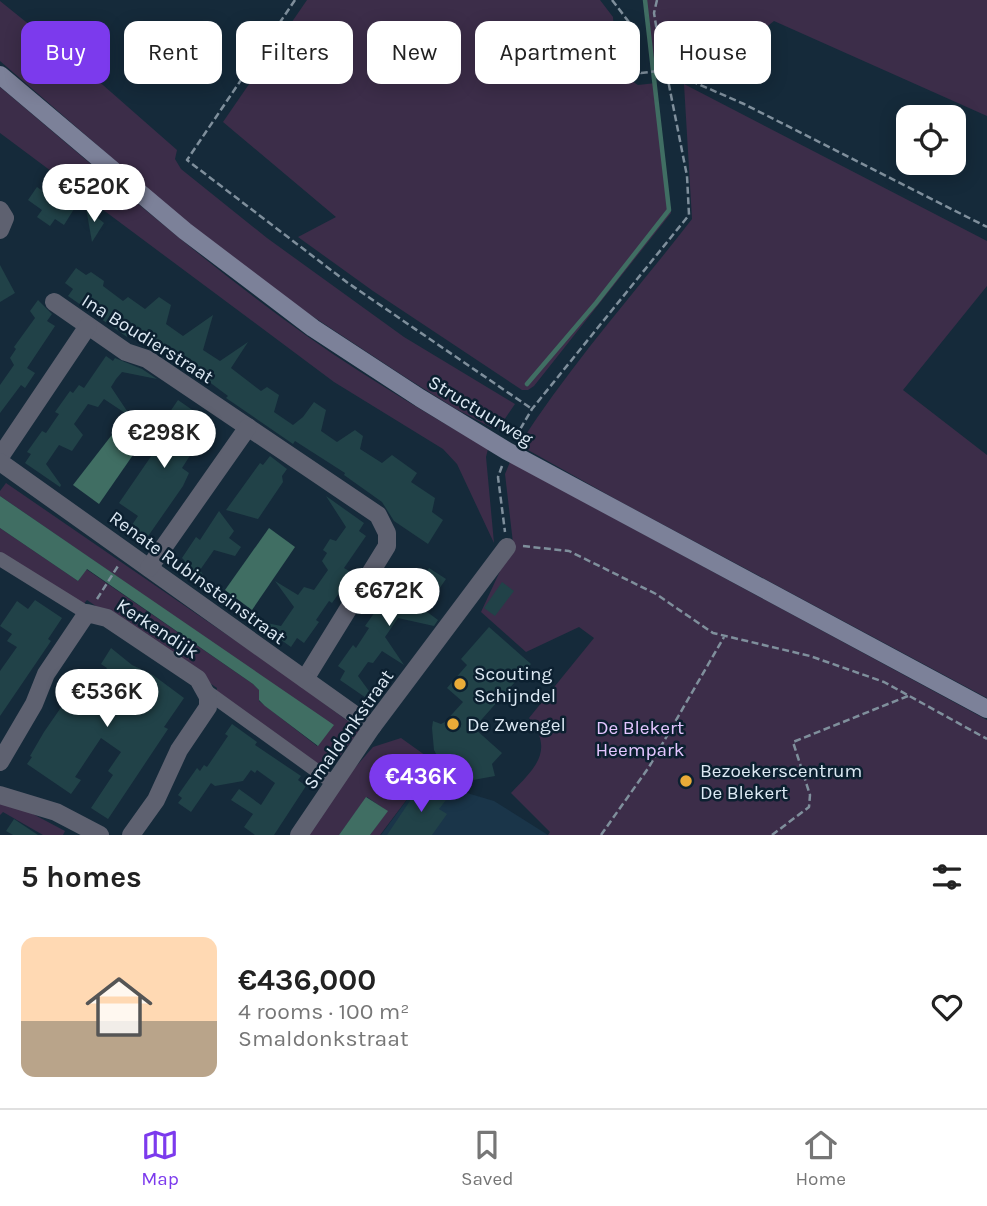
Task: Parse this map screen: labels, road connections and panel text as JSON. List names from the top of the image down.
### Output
{
  "streets": {
    "main road": ["Structuurweg"],
    "street": [
      "Ina Boudierstraat",
      "Renate Rubinsteinstraat",
      "Kerkendijk",
      "Smaldonkstraat"
    ]
  },
  "crossings": [
    ["Ina Boudierstraat", "Renate Rubinsteinstraat"],
    ["Renate Rubinsteinstraat", "Smaldonkstraat"]
  ],
  "parks": ["De Blekert Heempark"],
  "places": ["Scouting Schijndel", "De Zwengel", "Bezoekerscentrum De Blekert"],
  "page": {
    "chip": [
      "Buy",
      "Rent",
      "Filters",
      "New",
      "Apartment",
      "House"
    ],
    "price": [
      "€520K",
      "€298K",
      "€672K",
      "€536K",
      "€436K"
    ],
    "heading": "5 homes",
    "list": [
      {
        "name": "€436,000",
        "note": "4 rooms · 100 m² · Smaldonkstraat"
      }
    ],
    "tabs": ["Map", "Saved", "Home"]
  }
}
